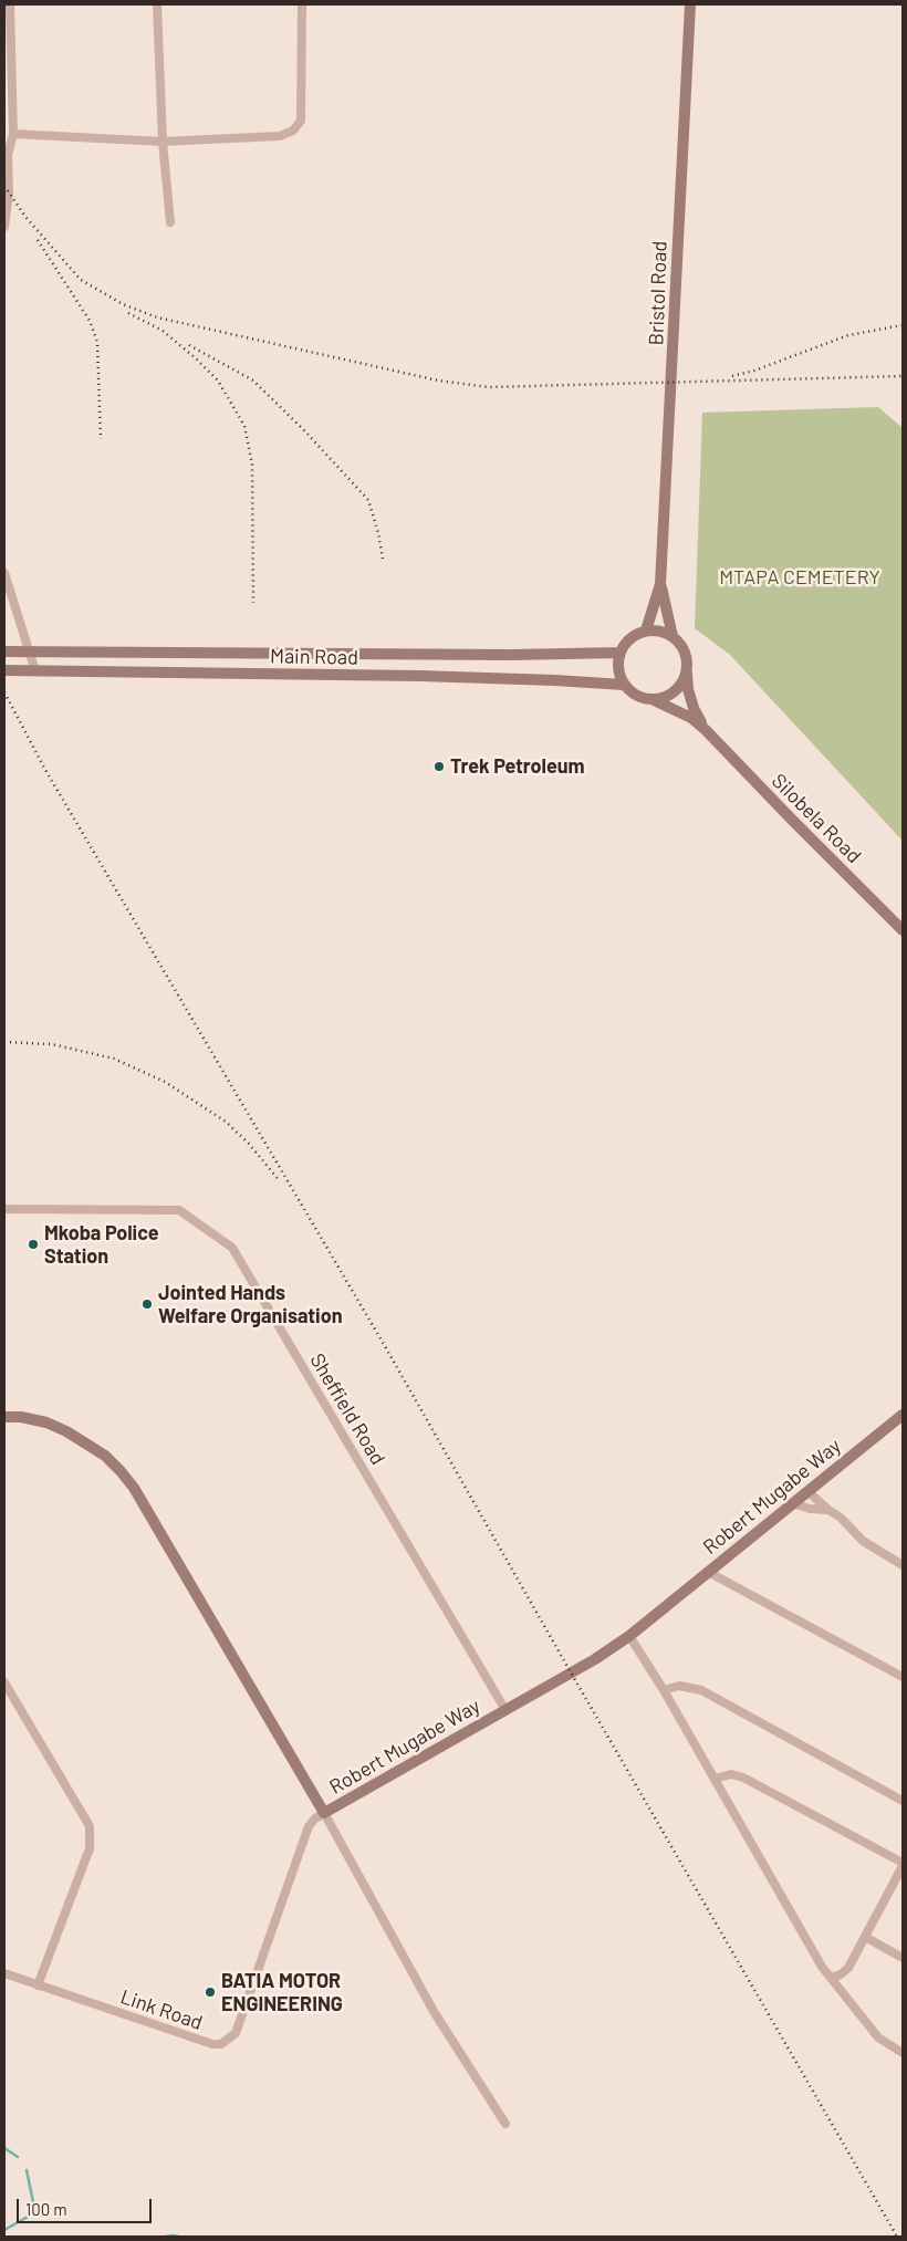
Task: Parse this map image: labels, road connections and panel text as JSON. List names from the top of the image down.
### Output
{
  "streets": {
    "street": [
      "Bristol Road",
      "Main Road",
      "Silobela Road",
      "Sheffield Road",
      "Robert Mugabe Way",
      "Link Road"
    ]
  },
  "crossings": [
    ["Bristol Road", "Main Road"],
    ["Bristol Road", "Silobela Road"],
    ["Main Road", "Silobela Road"],
    ["Sheffield Road", "Robert Mugabe Way"],
    ["Robert Mugabe Way", "Link Road"]
  ],
  "parks": ["MTAPA CEMETERY"],
  "places": [
    "Trek Petroleum",
    "Mkoba Police Station",
    "Jointed Hands Welfare Organisation",
    "BATIA MOTOR ENGINEERING"
  ],
  "scale_bar": "100 m"
}
